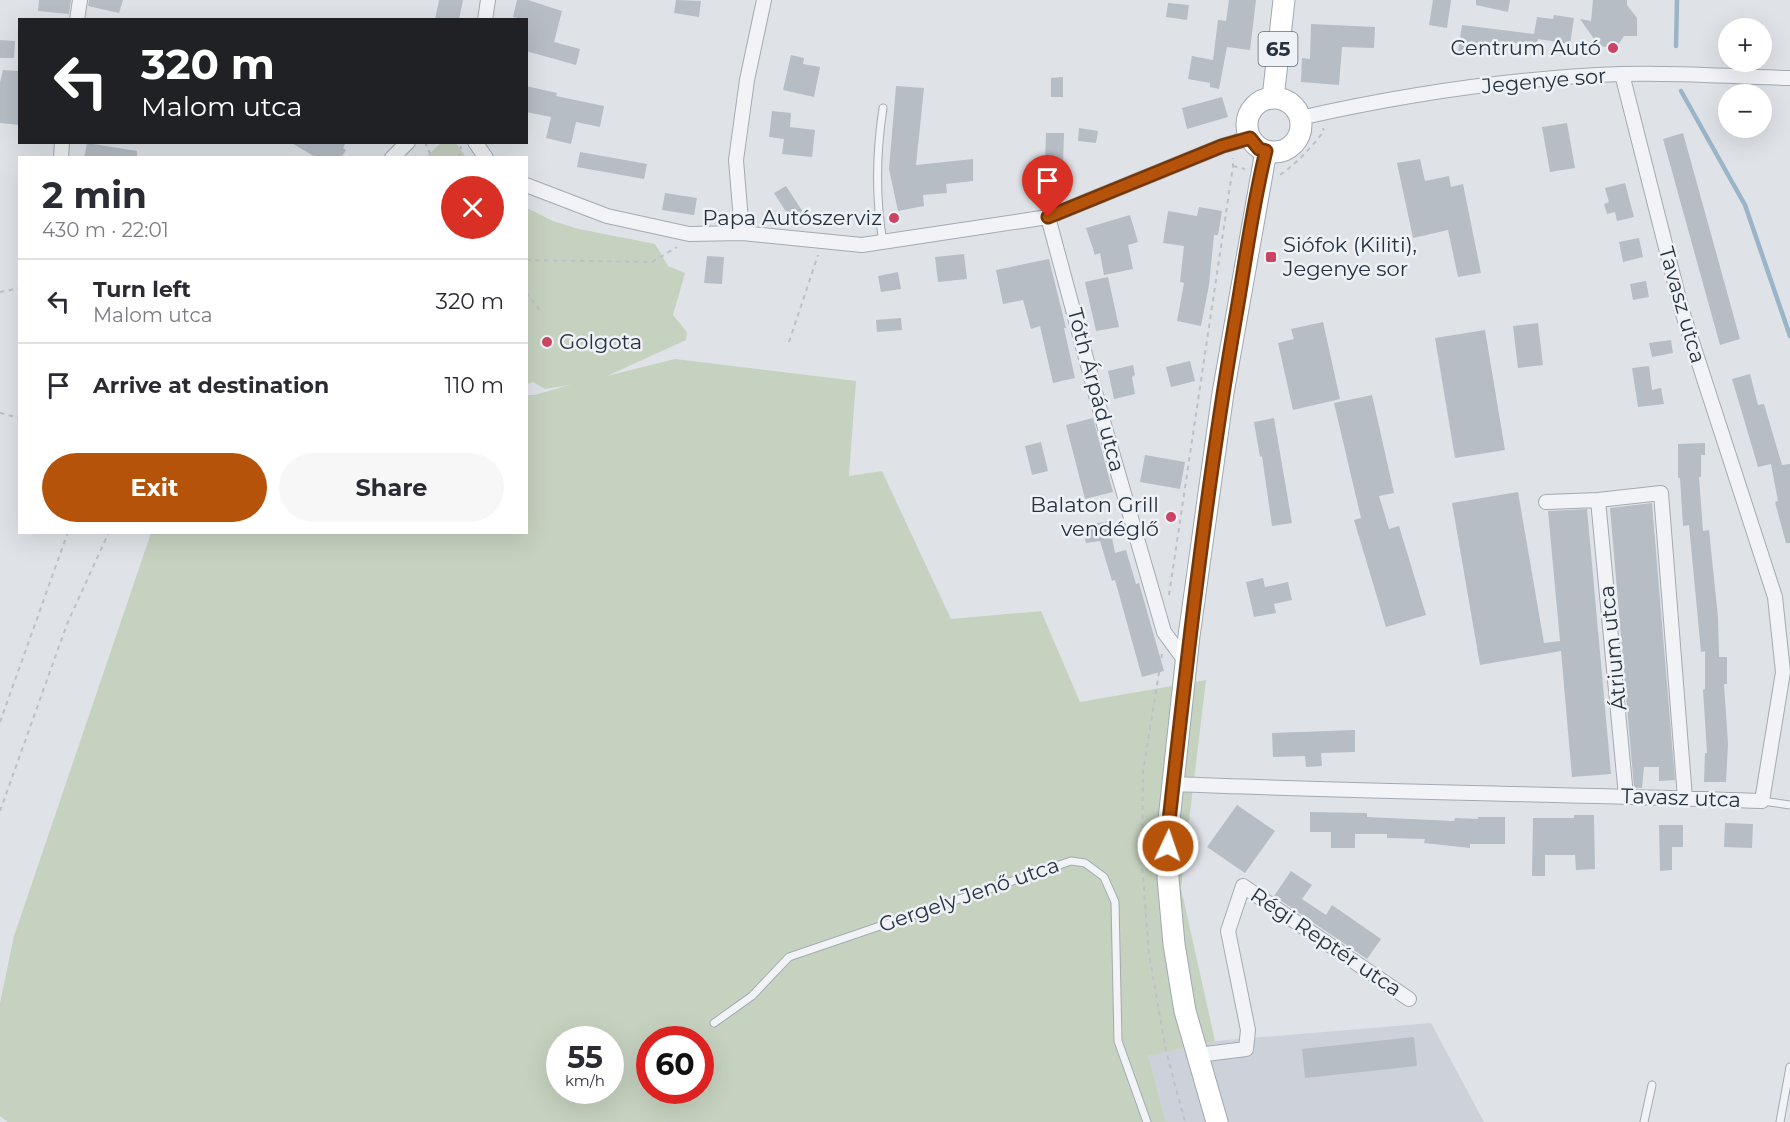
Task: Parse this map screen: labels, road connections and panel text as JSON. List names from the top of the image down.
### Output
{
  "streets": {
    "main road": ["65"],
    "street": [
      "Jegenye sor",
      "Tavasz utca",
      "Tóth Árpád utca",
      "Átrium utca",
      "Régi Reptér utca"
    ],
    "lane": ["Gergely Jenő utca"]
  },
  "crossings": [
    ["65", "Jegenye sor"],
    ["Jegenye sor", "Tavasz utca"],
    ["Tavasz utca", "Átrium utca"]
  ],
  "places": {
    "other": [
      "Centrum Autó",
      "Papa Autószerviz",
      "Golgota",
      "Balaton Grill vendéglő"
    ],
    "transit": ["Siófok (Kiliti), Jegenye sor"]
  },
  "page": {
    "map_buttons": ["+", "−"],
    "turn": ["320 m", "Malom utca"],
    "heading": ["2 min", "430 m · 22:01"],
    "list": [
      {
        "name": "Turn left",
        "note": "Malom utca",
        "value": "320 m"
      },
      {
        "name": "Arrive at destination",
        "value": "110 m"
      }
    ],
    "buttons": ["Exit", "Share"],
    "speed": "55 km/h",
    "limit": "60"
  }
}
